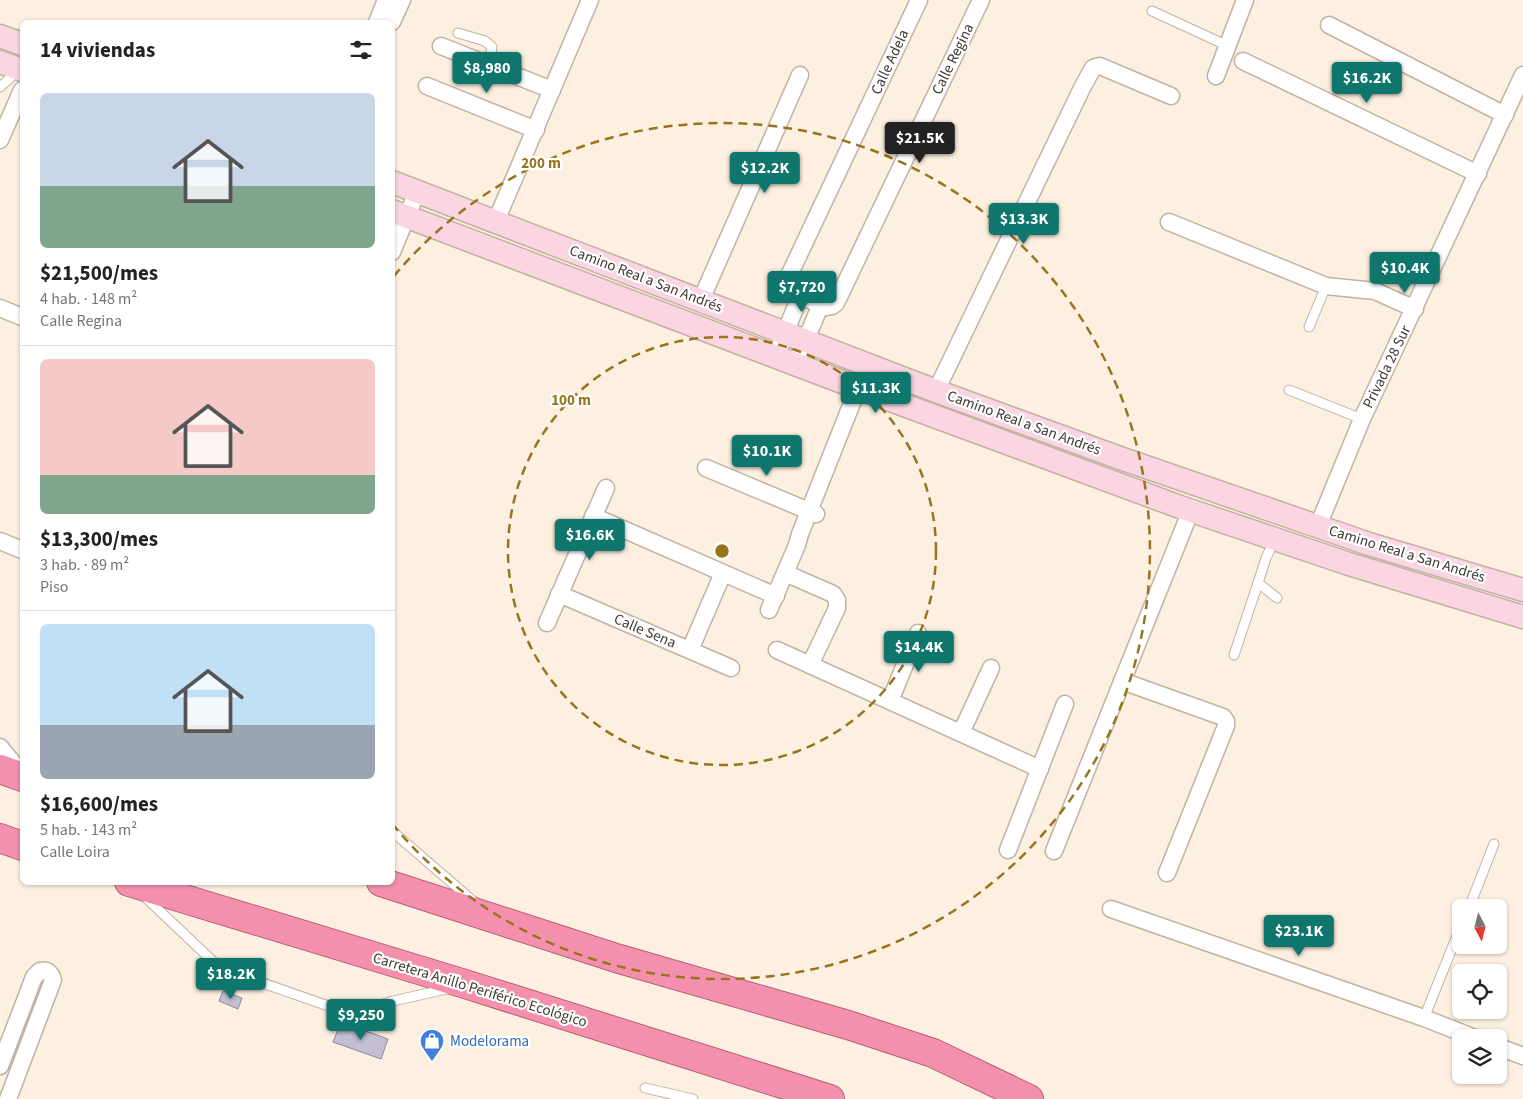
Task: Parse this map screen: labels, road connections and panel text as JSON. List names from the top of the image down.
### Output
{
  "streets": {
    "highway": ["Carretera Anillo Periférico Ecológico"],
    "main road": ["Camino Real a San Andrés"],
    "street": [
      "Calle Regina",
      "Calle Adela",
      "Privada 28 Sur",
      "Calle Sena"
    ]
  },
  "crossings": [
    ["Calle Regina", "Calle Adela"],
    ["Calle Regina", "Camino Real a San Andrés"],
    ["Calle Adela", "Camino Real a San Andrés"],
    ["Camino Real a San Andrés", "Privada 28 Sur"]
  ],
  "places": {
    "shop": ["Modelorama"]
  },
  "north": "bottom",
  "page": {
    "heading": "14 viviendas",
    "price": [
      "$8,980",
      "$16.2K",
      "$21.5K",
      "$12.2K",
      "$13.3K",
      "$10.4K",
      "$7,720",
      "$11.3K",
      "$10.1K",
      "$16.6K",
      "$14.4K",
      "$23.1K",
      "$18.2K",
      "$9,250"
    ],
    "list": [
      {
        "name": "$21,500/mes",
        "note": "4 hab. · 148 m² · Calle Regina"
      },
      {
        "name": "$13,300/mes",
        "note": "3 hab. · 89 m² · Piso"
      },
      {
        "name": "$16,600/mes",
        "note": "5 hab. · 143 m² · Calle Loira"
      }
    ]
  },
  "rings": ["200 m", "100 m"]
}
